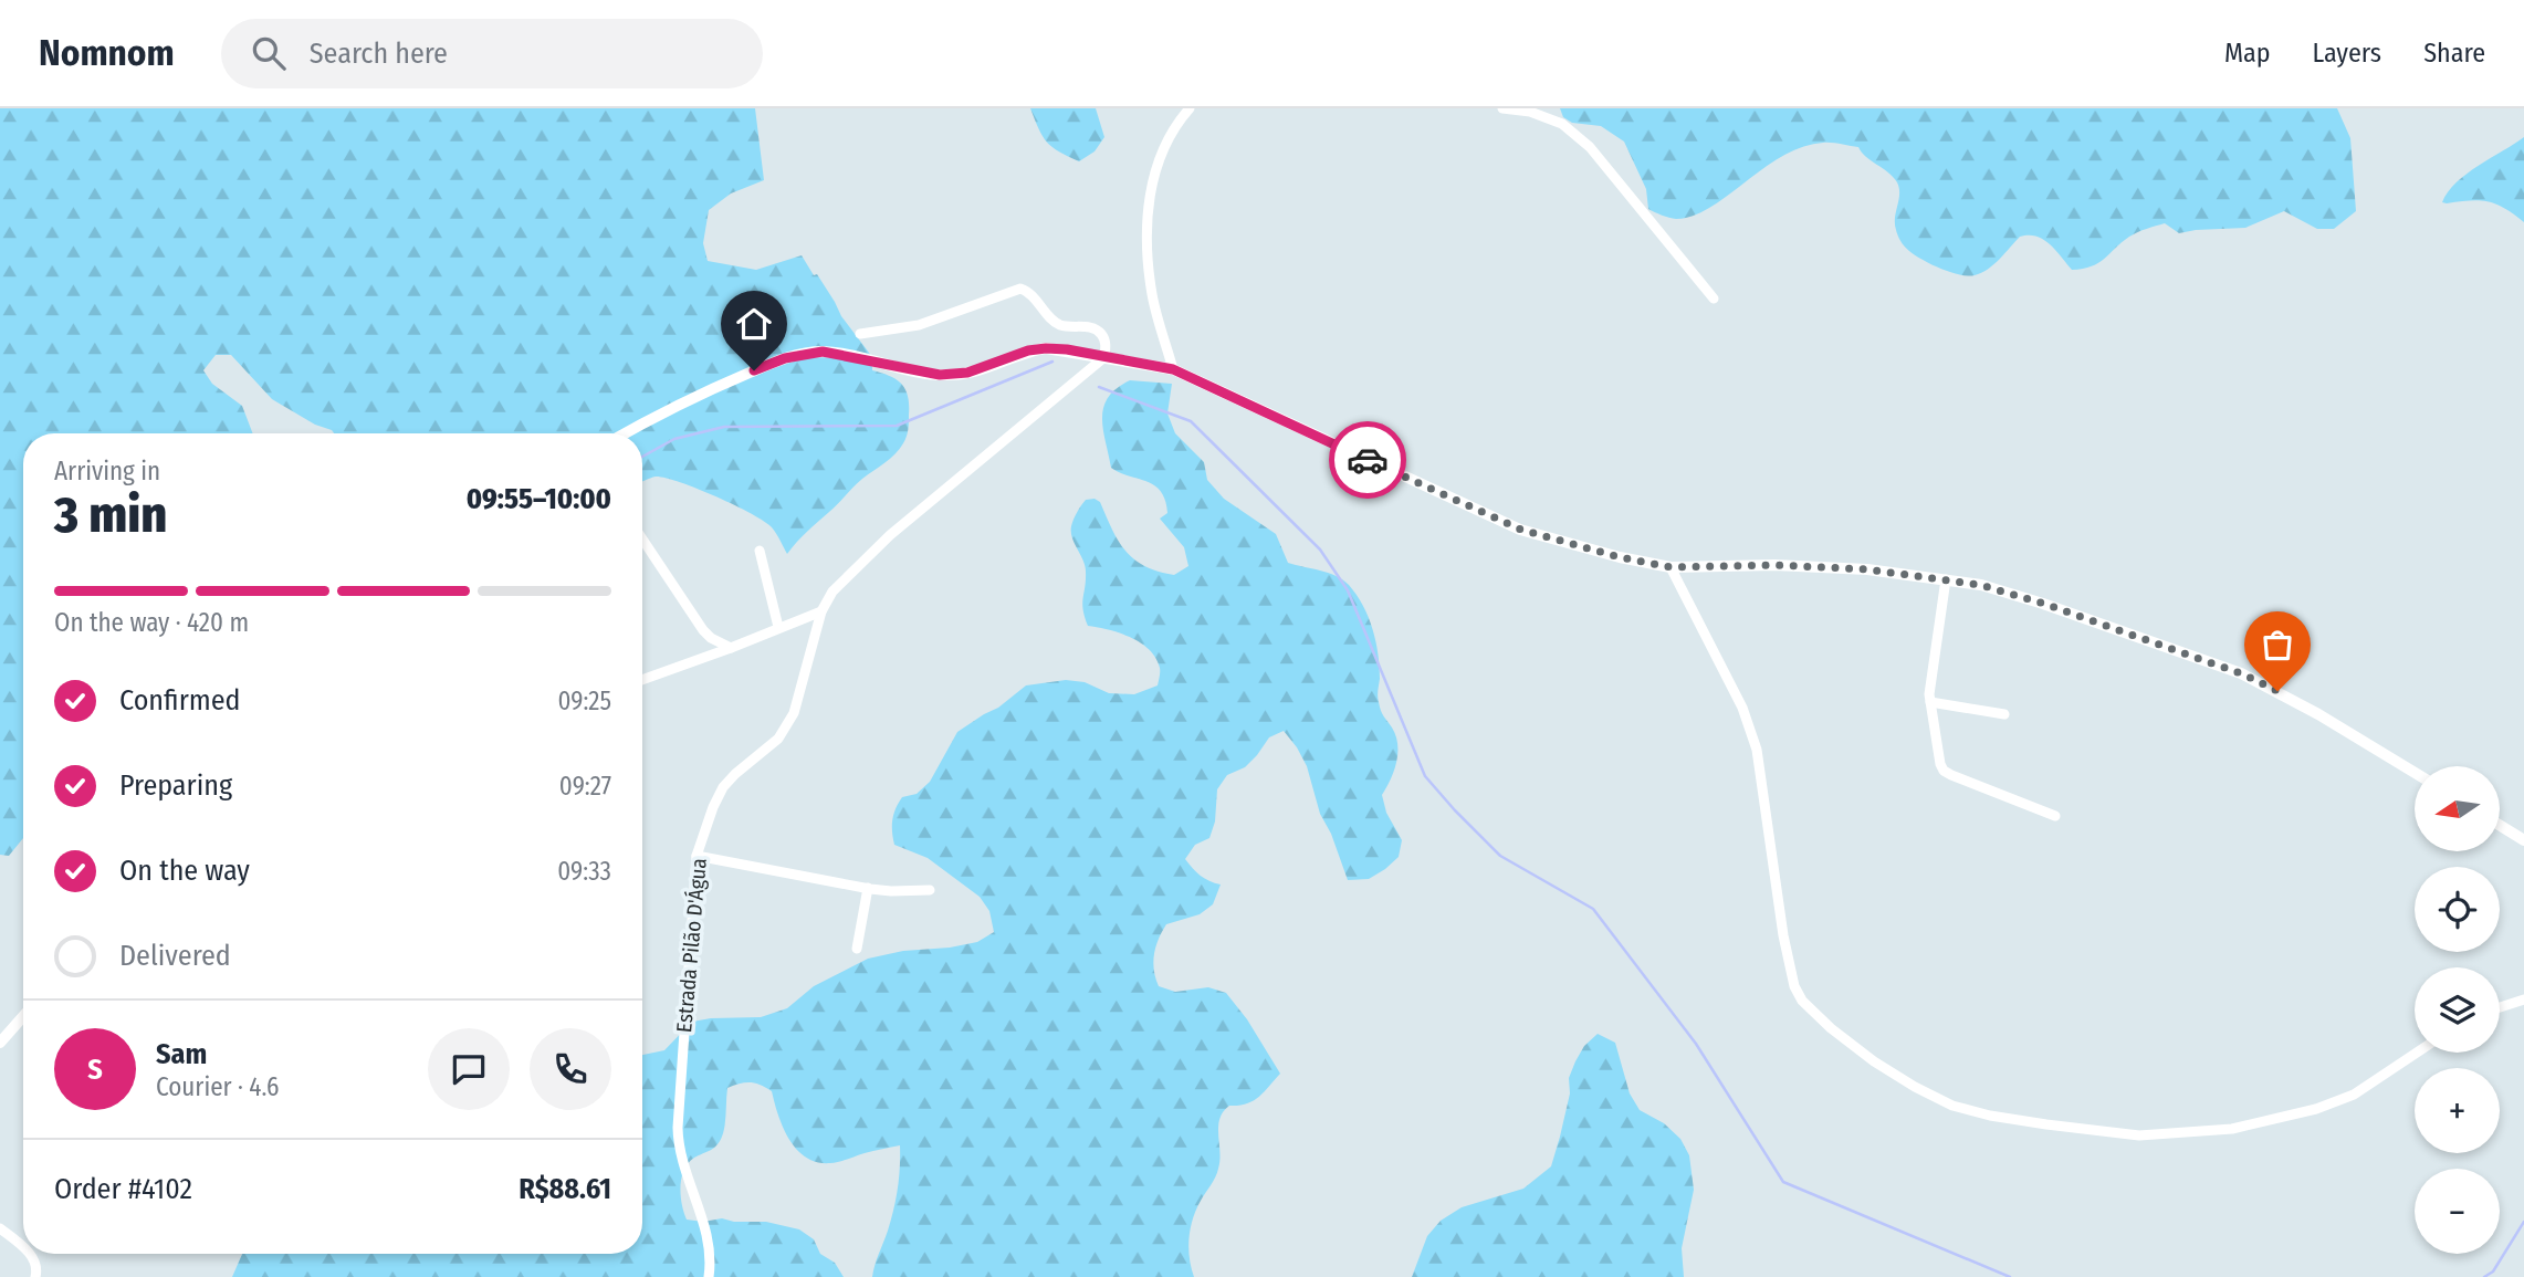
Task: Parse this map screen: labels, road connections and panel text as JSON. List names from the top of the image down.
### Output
{
  "streets": {
    "street": ["Estrada Pilão D'Água"]
  },
  "north": "left",
  "page": {
    "header": "Nomnom",
    "search": "Search here",
    "nav": ["Map", "Layers", "Share"],
    "heading": ["3 min", "Arriving in", "09:55–10:00"],
    "panel": [
      "Sam",
      "Courier · 4.6",
      "Order #4102",
      "R$88.61"
    ],
    "bar": "On the way · 420 m",
    "list": [
      ["Confirmed", "09:25"],
      ["Preparing", "09:27"],
      ["On the way", "09:33"],
      "Delivered"
    ],
    "map_buttons": ["+", "−"],
    "round": "S"
  }
}
